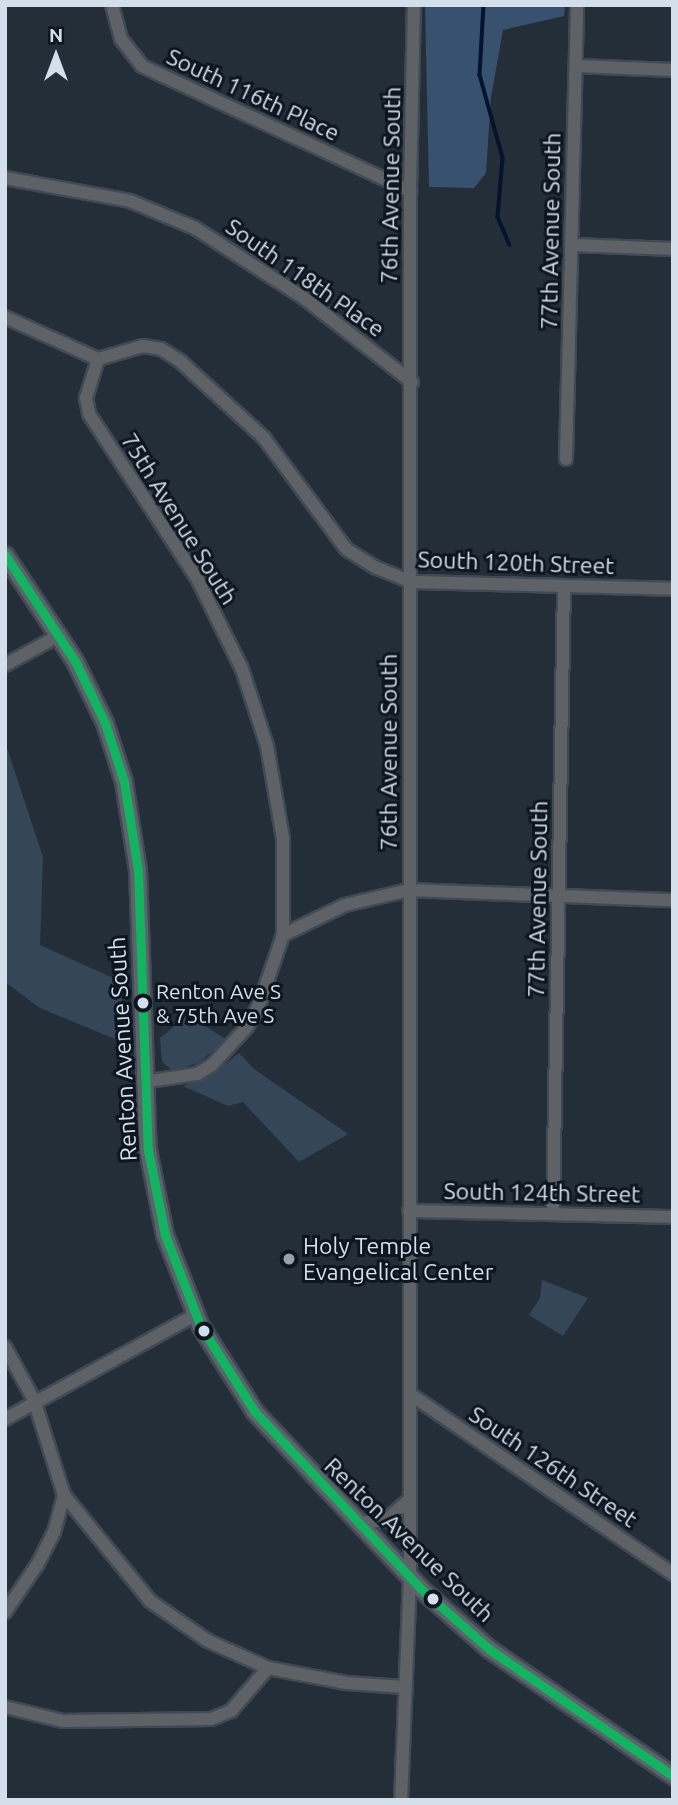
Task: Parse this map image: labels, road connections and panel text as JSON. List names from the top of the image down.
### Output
{
  "streets": {
    "main road": ["Renton Avenue South"],
    "street": [
      "South 116th Place",
      "76th Avenue South",
      "77th Avenue South",
      "South 118th Place",
      "75th Avenue South",
      "South 120th Street",
      "South 124th Street",
      "South 126th Street"
    ]
  },
  "crossings": [
    ["South 116th Place", "76th Avenue South"],
    ["76th Avenue South", "South 118th Place"],
    ["76th Avenue South", "South 120th Street"],
    ["76th Avenue South", "Renton Avenue South"],
    ["76th Avenue South", "South 124th Street"],
    ["76th Avenue South", "South 126th Street"],
    ["77th Avenue South", "South 120th Street"],
    ["77th Avenue South", "South 124th Street"],
    ["75th Avenue South", "South 120th Street"],
    ["75th Avenue South", "Renton Avenue South"]
  ],
  "places": ["Renton Ave S & 75th Ave S", "Holy Temple Evangelical Center"],
  "north": "top"
}
